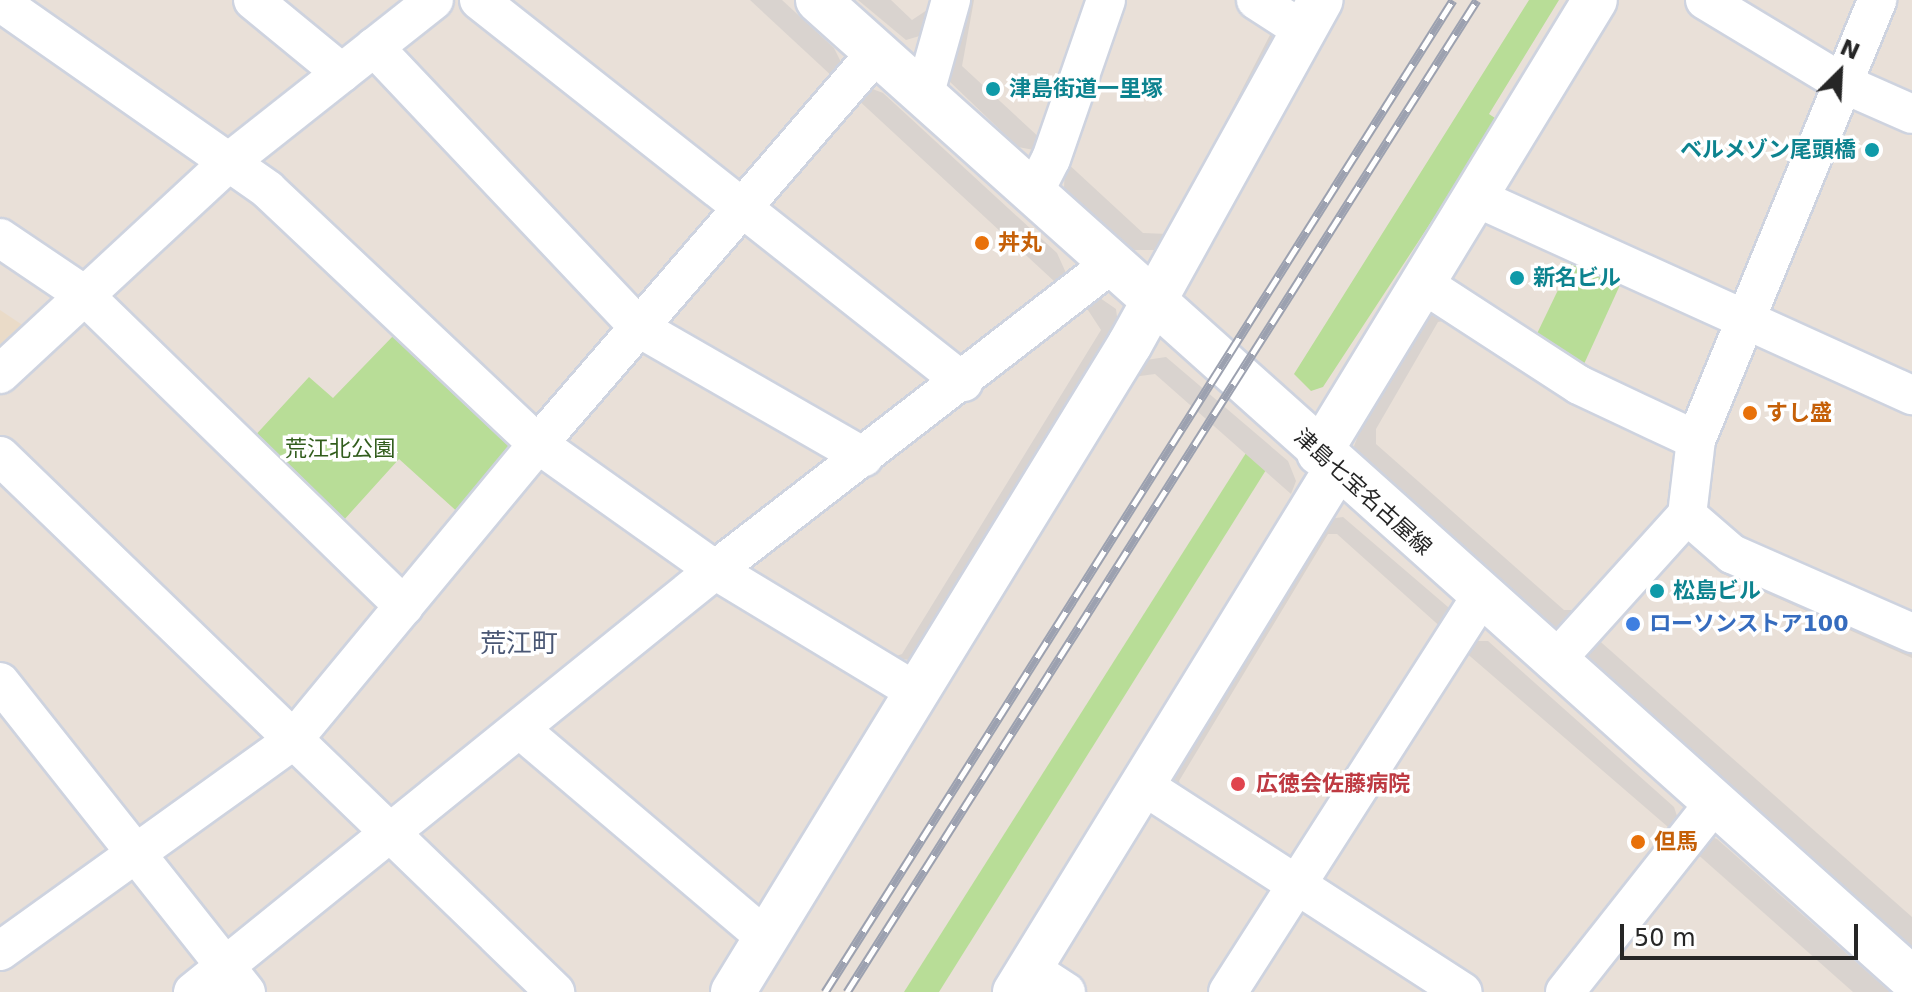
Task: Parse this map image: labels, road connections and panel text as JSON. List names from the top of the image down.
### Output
{
  "streets": {
    "street": ["津島七宝名古屋線"]
  },
  "districts": ["荒江町"],
  "parks": ["荒江北公園"],
  "places": [
    "津島街道一里塚",
    "ベルメゾン尾頭橋",
    "丼丸",
    "新名ビル",
    "すし盛",
    "松島ビル",
    "ローソンストア100",
    "広徳会佐藤病院",
    "但馬"
  ],
  "scale_bar": "50 m",
  "north": "top right"
}
